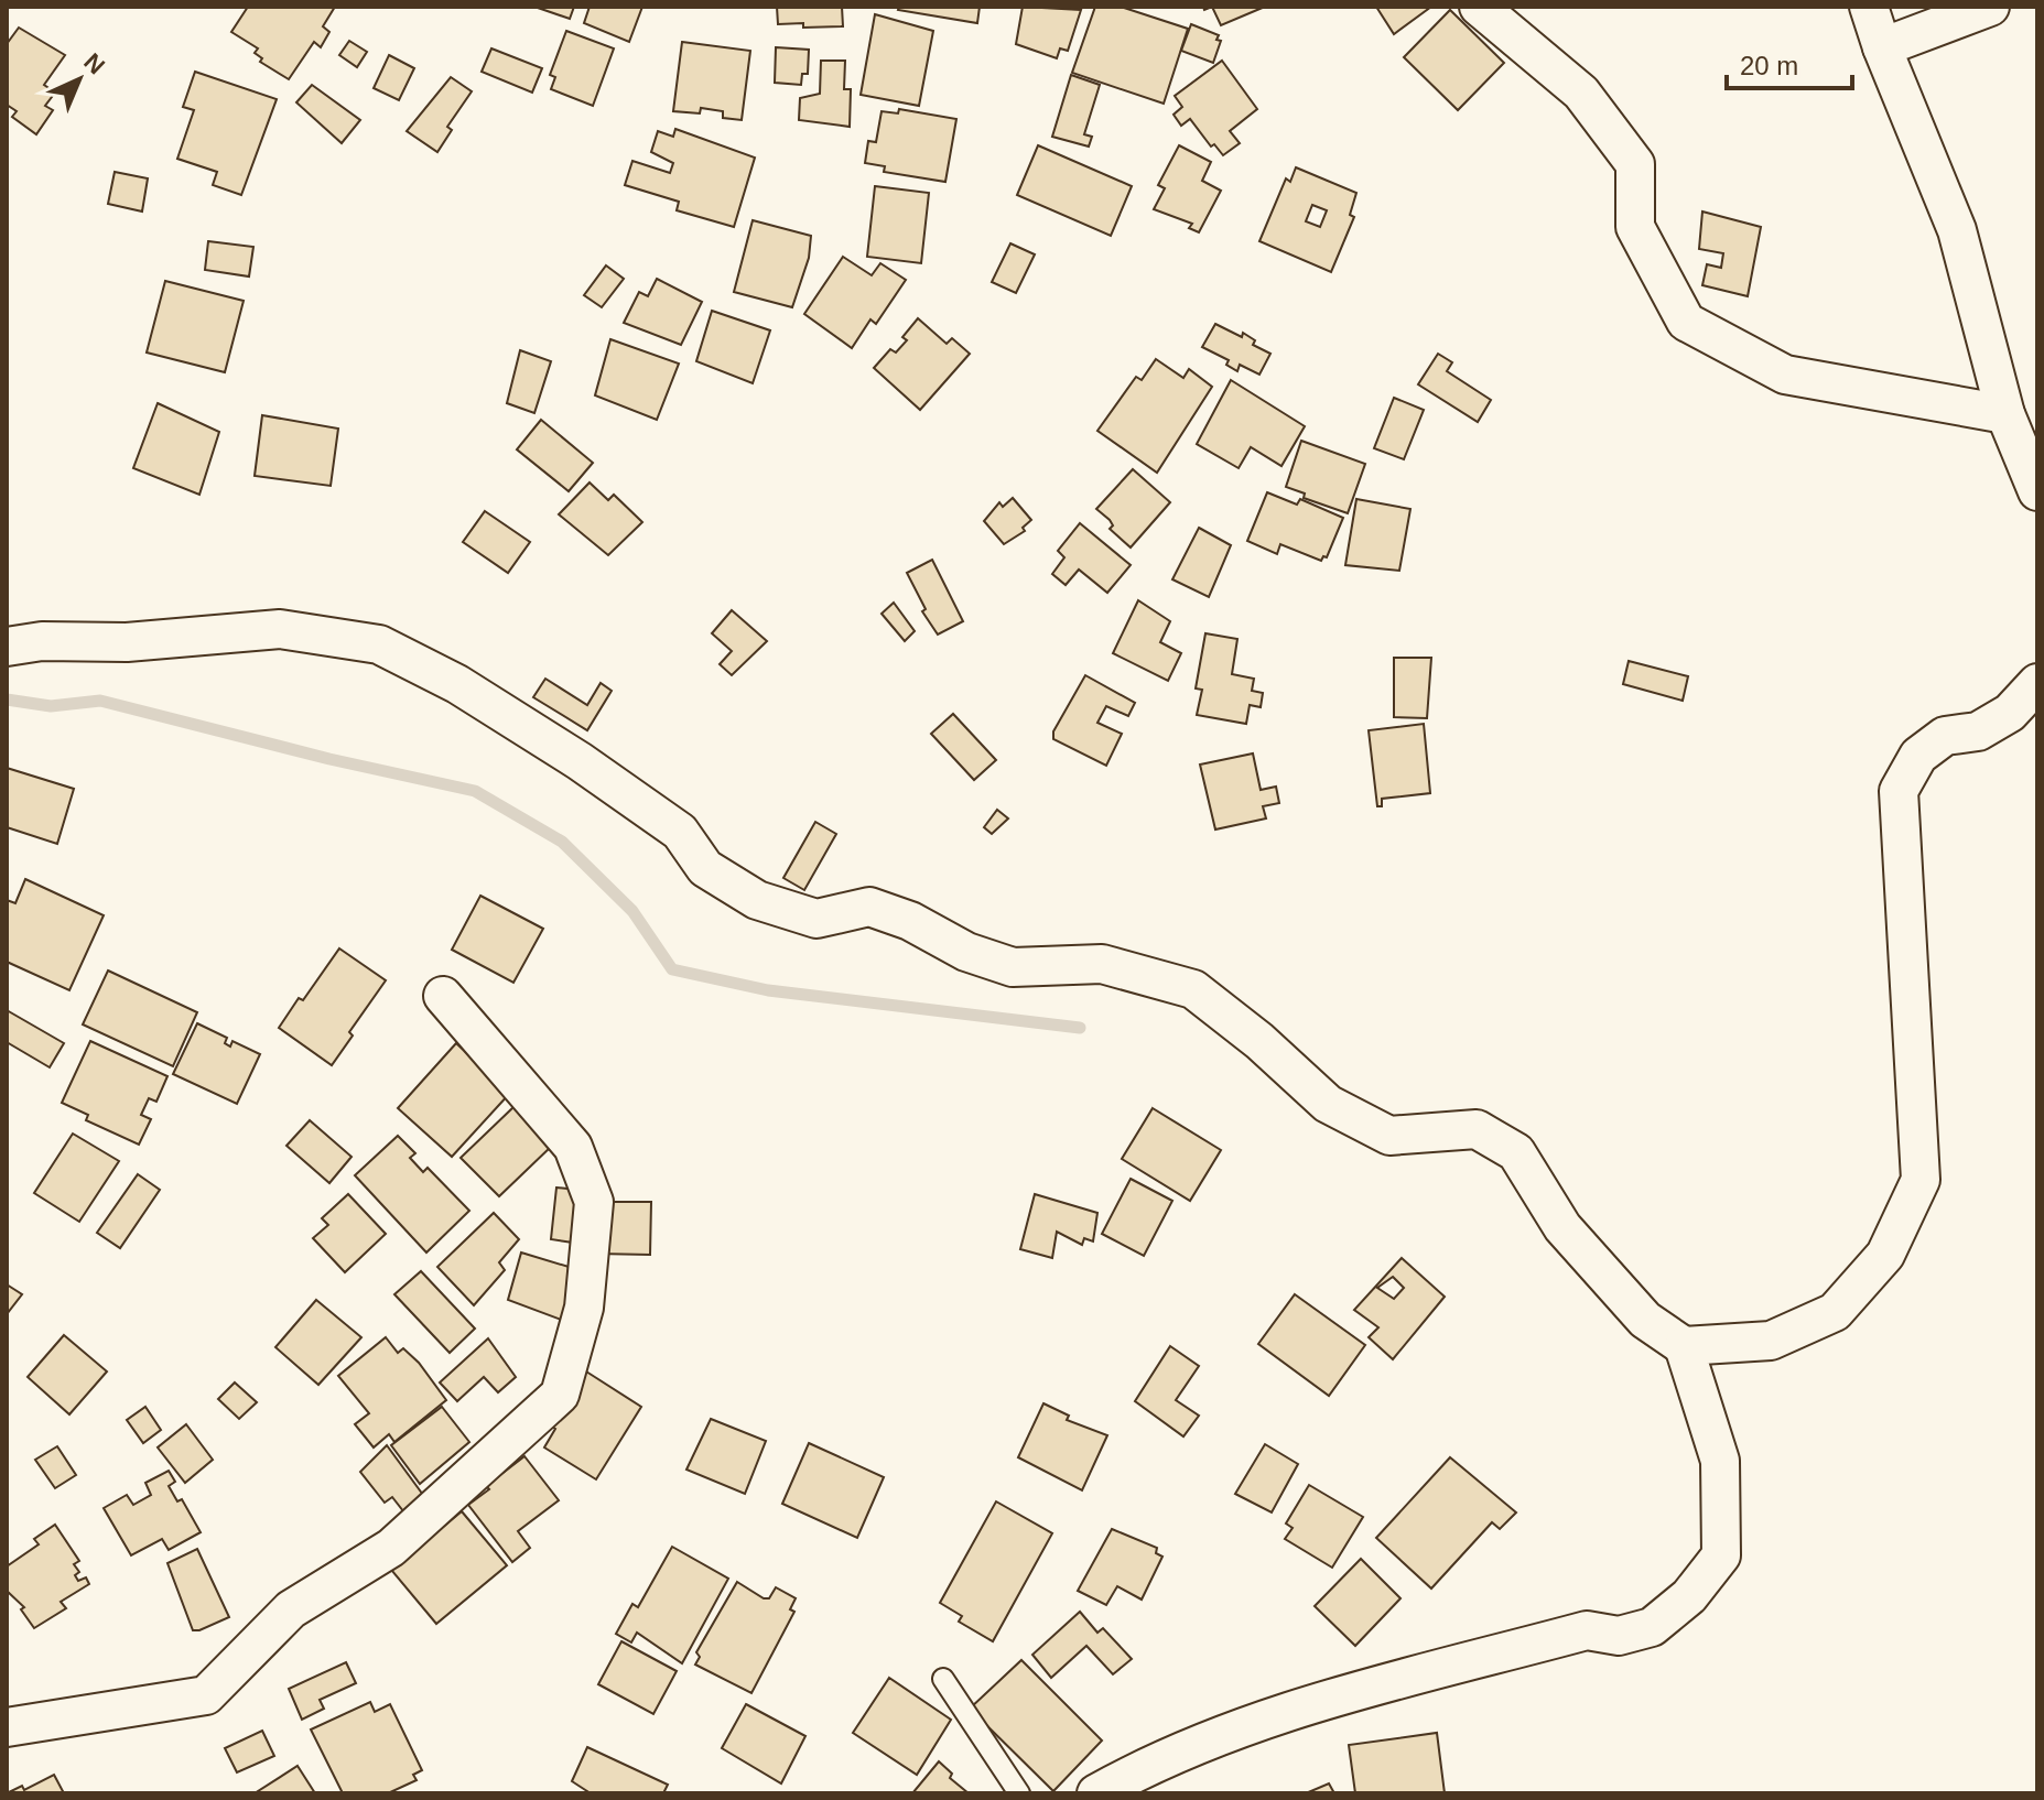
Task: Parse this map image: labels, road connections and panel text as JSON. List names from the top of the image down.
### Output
{
  "scale_bar": "20 m",
  "north": "top right"
}
